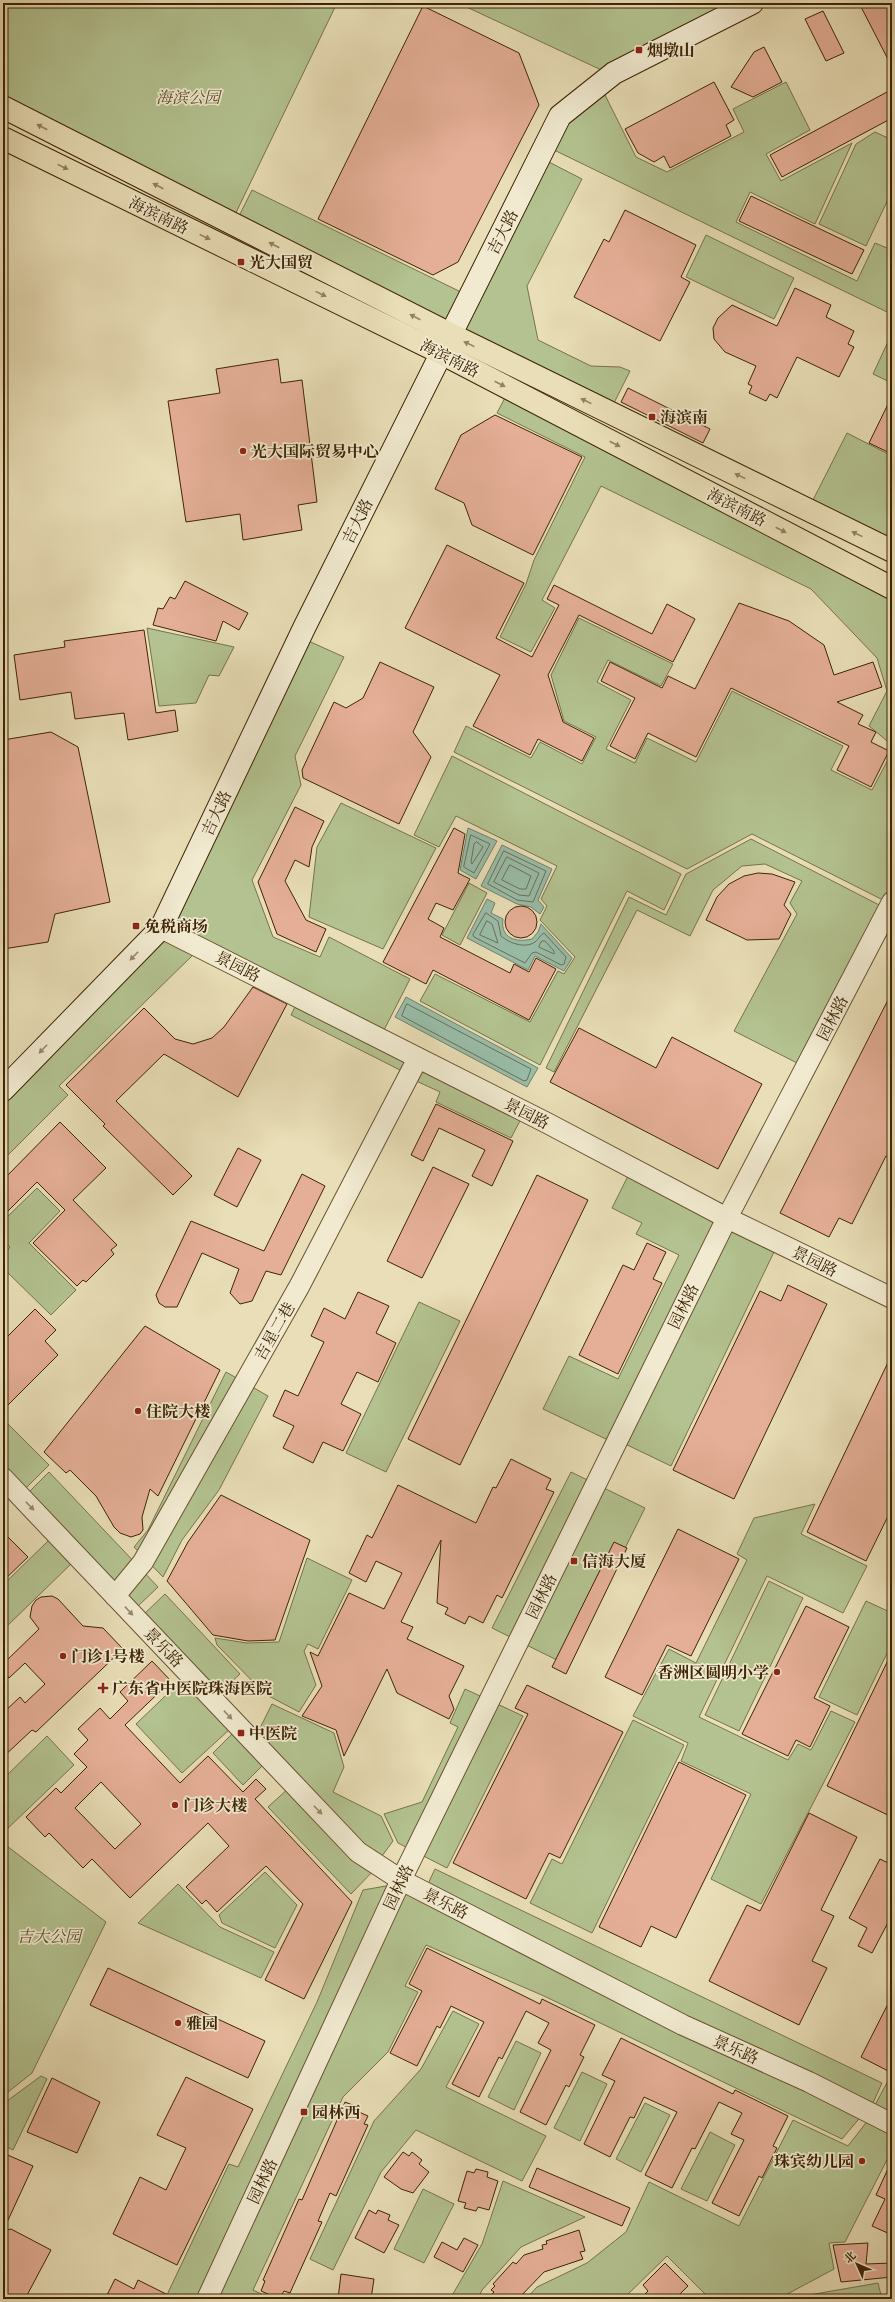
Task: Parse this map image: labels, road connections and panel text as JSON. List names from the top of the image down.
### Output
{
  "streets": {
    "main road": ["海滨南路", "吉大路"],
    "street": [
      "景园路",
      "园林路",
      "吉星二巷",
      "景乐路"
    ]
  },
  "crossings": [
    ["海滨南路", "吉大路"],
    ["吉大路", "景园路"],
    ["景园路", "园林路"],
    ["景园路", "吉星二巷"],
    ["园林路", "景乐路"],
    ["吉星二巷", "景乐路"]
  ],
  "one_way": ["景乐路"],
  "parks": ["海滨公园", "吉大公园"],
  "places": {
    "transit": [
      "烟墩山",
      "光大国贸",
      "海滨南",
      "免税商场",
      "信海大厦",
      "中医院",
      "园林西"
    ],
    "other": [
      "光大国际贸易中心",
      "住院大楼",
      "门诊1号楼",
      "香洲区圆明小学",
      "门诊大楼",
      "雅园",
      "珠宾幼儿园"
    ],
    "health": ["广东省中医院珠海医院"]
  },
  "north": "top left"
}
